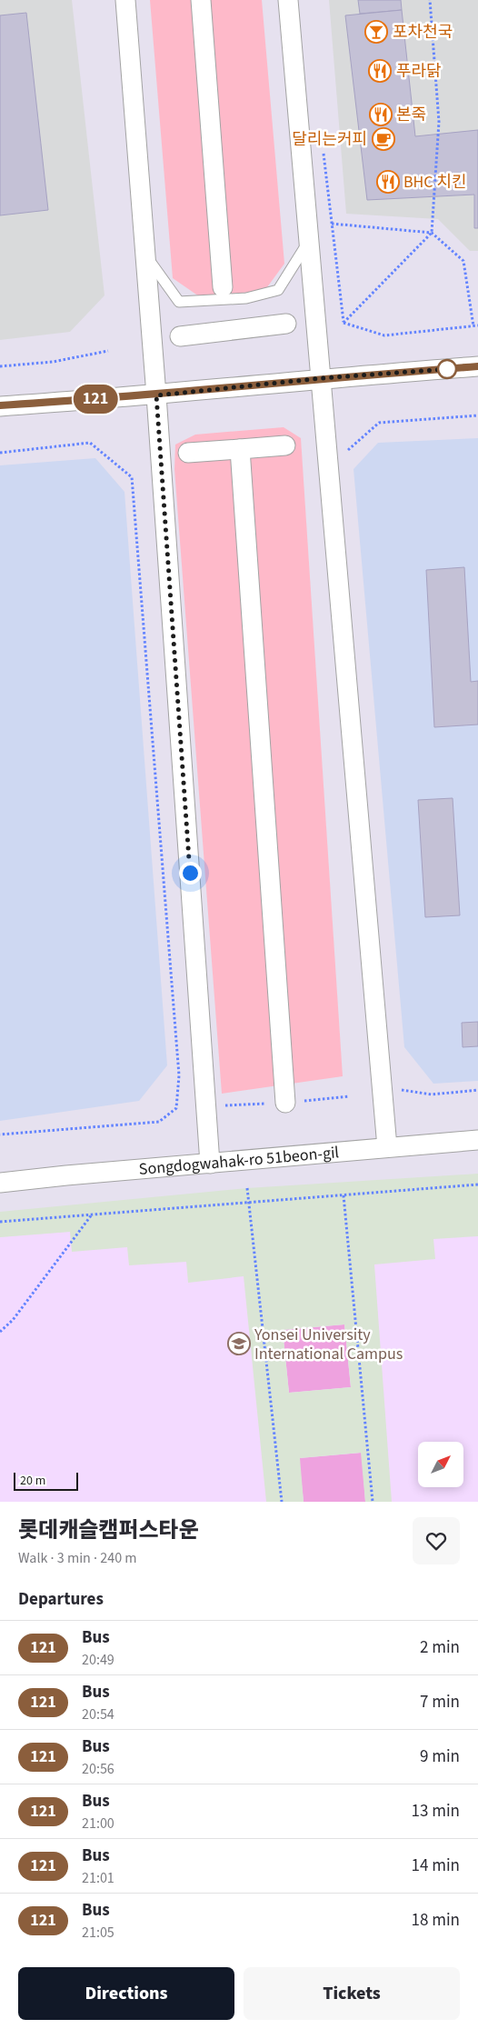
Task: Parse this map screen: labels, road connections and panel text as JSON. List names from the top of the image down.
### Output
{
  "streets": {
    "street": ["Songdogwahak-ro 51beon-gil"]
  },
  "places": {
    "bar": ["포차천국"],
    "restaurant": ["푸라닭", "본죽", "BHC 치킨"],
    "cafe": ["달리는커피"],
    "school or university": ["Yonsei University International Campus"]
  },
  "lines": ["bus line 121"],
  "scale_bar": "20 m",
  "north": "top right",
  "page": {
    "on_map": "121",
    "scale": "20 m",
    "heading": [
      ["롯데캐슬캠퍼스타운", "Walk · 3 min · 240 m"],
      "Departures"
    ],
    "list": [
      {
        "mark": "121",
        "name": "Bus",
        "note": "20:49",
        "value": "2 min"
      },
      {
        "mark": "121",
        "name": "Bus",
        "note": "20:54",
        "value": "7 min"
      },
      {
        "mark": "121",
        "name": "Bus",
        "note": "20:56",
        "value": "9 min"
      },
      {
        "mark": "121",
        "name": "Bus",
        "note": "21:00",
        "value": "13 min"
      },
      {
        "mark": "121",
        "name": "Bus",
        "note": "21:01",
        "value": "14 min"
      },
      {
        "mark": "121",
        "name": "Bus",
        "note": "21:05",
        "value": "18 min"
      }
    ],
    "buttons": ["Directions", "Tickets"]
  }
}
